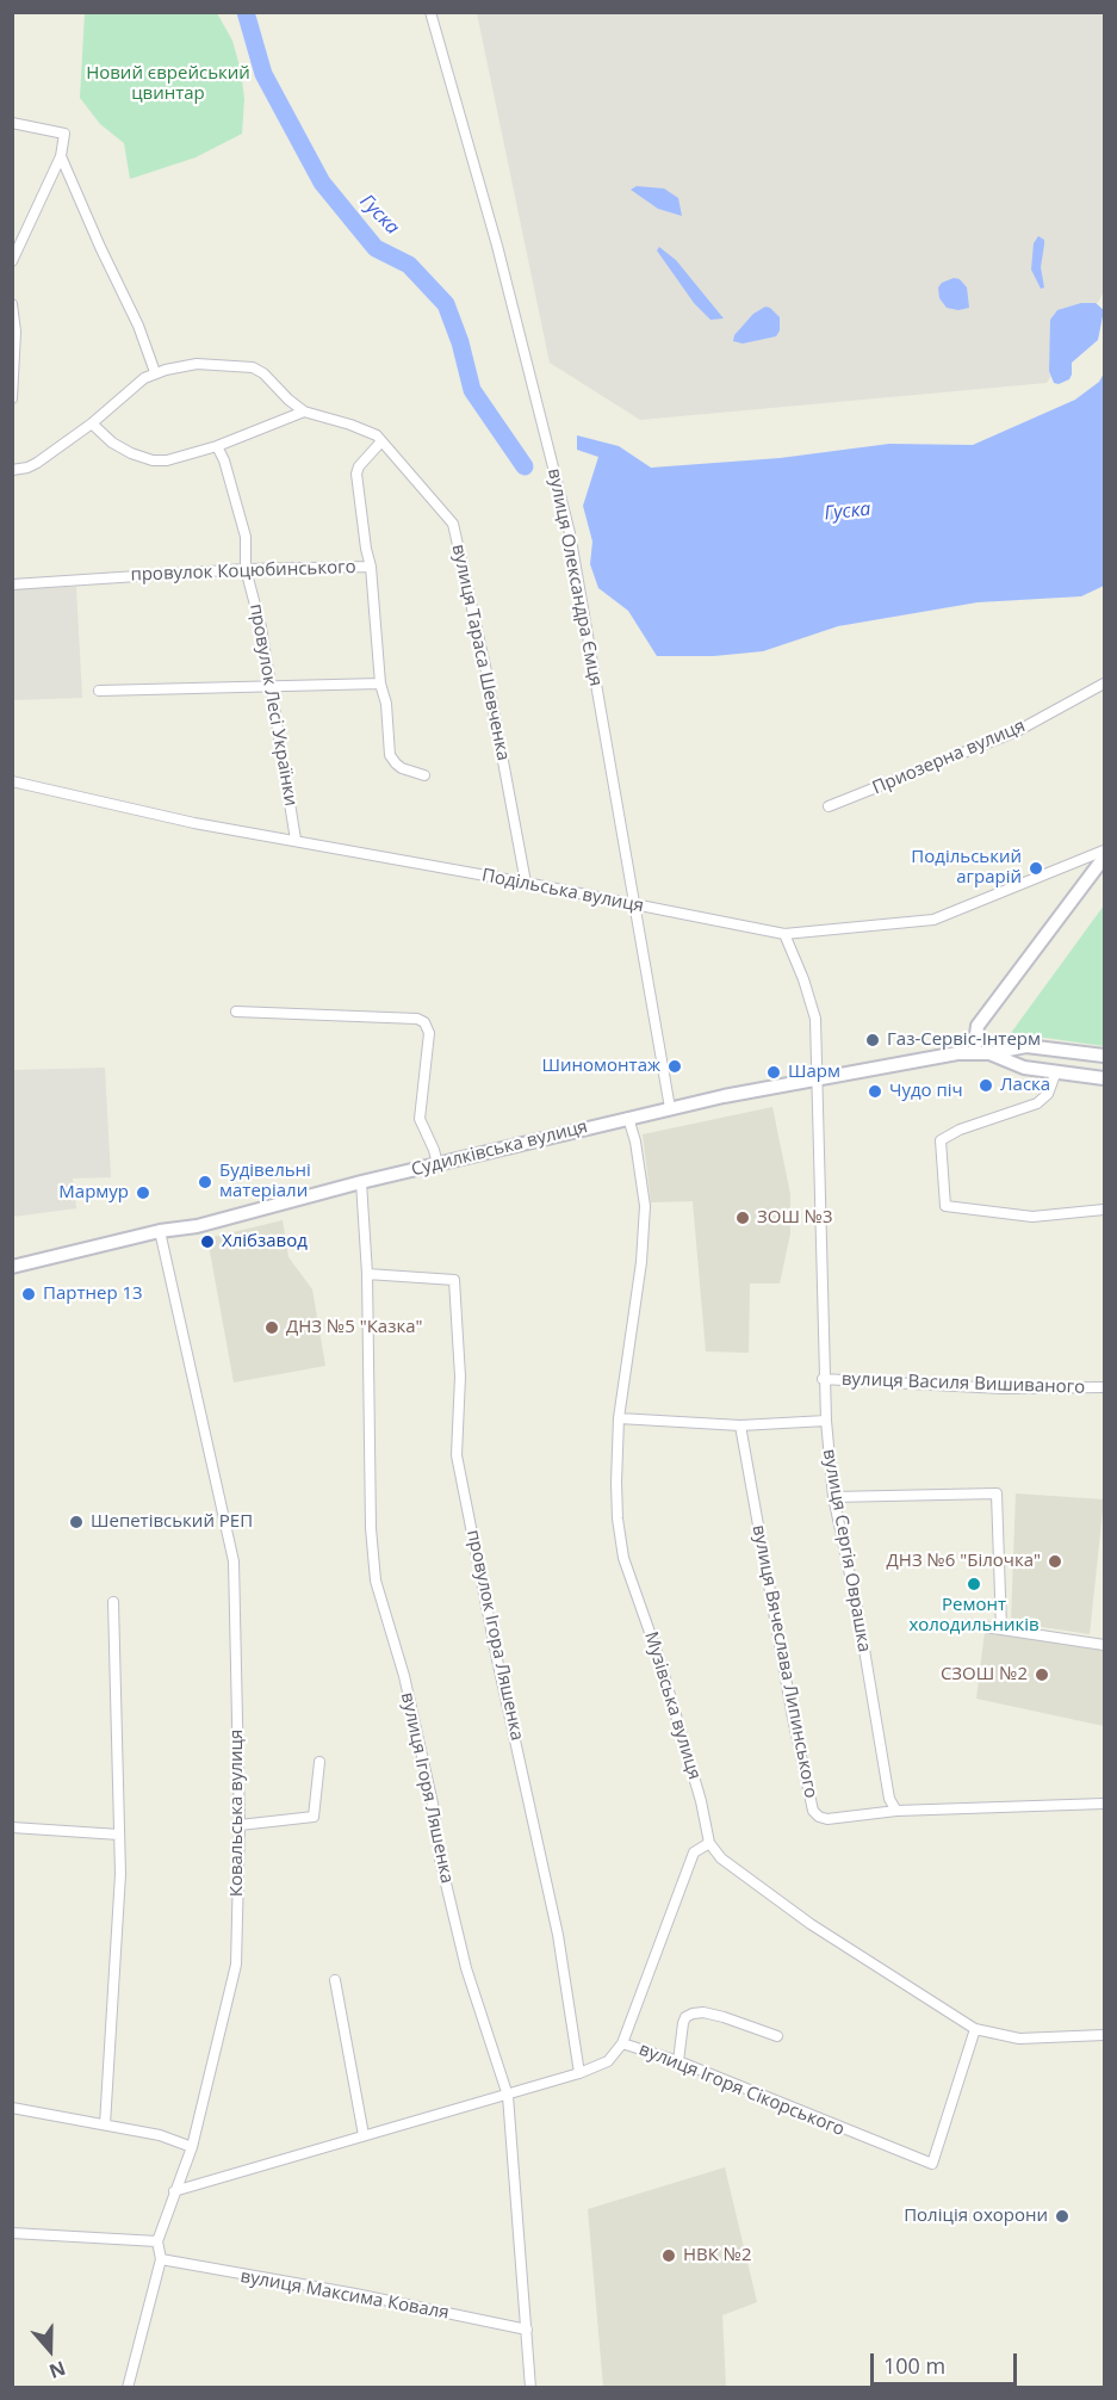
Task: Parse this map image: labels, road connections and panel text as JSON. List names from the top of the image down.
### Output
{
  "streets": {
    "main road": ["Судилківська вулиця"],
    "street": [
      "провулок Коцюбинського",
      "вулиця Олександра Ємця",
      "вулиця Тараса Шевченка",
      "провулок Лесі Українки",
      "Приозерна вулиця",
      "Подільська вулиця",
      "вулиця Василя Вишиваного",
      "вулиця Сергія Оврашка",
      "провулок Ігора Ляшенка",
      "вулиця Вячеслава Липинського",
      "Музівська вулиця",
      "вулиця Ігоря Ляшенка",
      "Ковальська вулиця",
      "вулиця Ігоря Сікорського",
      "вулиця Максима Коваля"
    ]
  },
  "crossings": [
    ["провулок Коцюбинського", "провулок Лесі Українки"],
    ["вулиця Олександра Ємця", "Подільська вулиця"],
    ["вулиця Олександра Ємця", "Судилківська вулиця"],
    ["вулиця Тараса Шевченка", "Подільська вулиця"],
    ["провулок Лесі Українки", "Подільська вулиця"],
    ["Подільська вулиця", "вулиця Сергія Оврашка"],
    ["Судилківська вулиця", "вулиця Сергія Оврашка"],
    ["Судилківська вулиця", "Музівська вулиця"],
    ["Судилківська вулиця", "вулиця Ігоря Ляшенка"],
    ["Судилківська вулиця", "Ковальська вулиця"],
    ["вулиця Василя Вишиваного", "вулиця Сергія Оврашка"],
    ["вулиця Сергія Оврашка", "вулиця Вячеслава Липинського"],
    ["провулок Ігора Ляшенка", "вулиця Ігоря Ляшенка"],
    ["провулок Ігора Ляшенка", "вулиця Ігоря Сікорського"],
    ["вулиця Ігоря Ляшенка", "вулиця Ігоря Сікорського"],
    ["вулиця Ігоря Ляшенка", "вулиця Максима Коваля"],
    ["Ковальська вулиця", "вулиця Ігоря Сікорського"],
    ["Ковальська вулиця", "вулиця Максима Коваля"]
  ],
  "water": ["Гуска"],
  "parks": ["Новий єврейський цвинтар"],
  "places": [
    "Подільський аграрій",
    "Газ-Сервіс-Інтерм",
    "Шиномонтаж",
    "Шарм",
    "Ласка",
    "Чудо піч",
    "Будівельні матеріали",
    "Мармур",
    "ЗОШ №3",
    "Хлібзавод",
    "Партнер 13",
    "ДНЗ №5 \"Казка\"",
    "Шепетівський РЕП",
    "ДНЗ №6 \"Білочка\"",
    "Ремонт холодильників",
    "СЗОШ №2",
    "Поліція охорони",
    "НВК №2"
  ],
  "scale_bar": "100 m",
  "north": "bottom"
}
